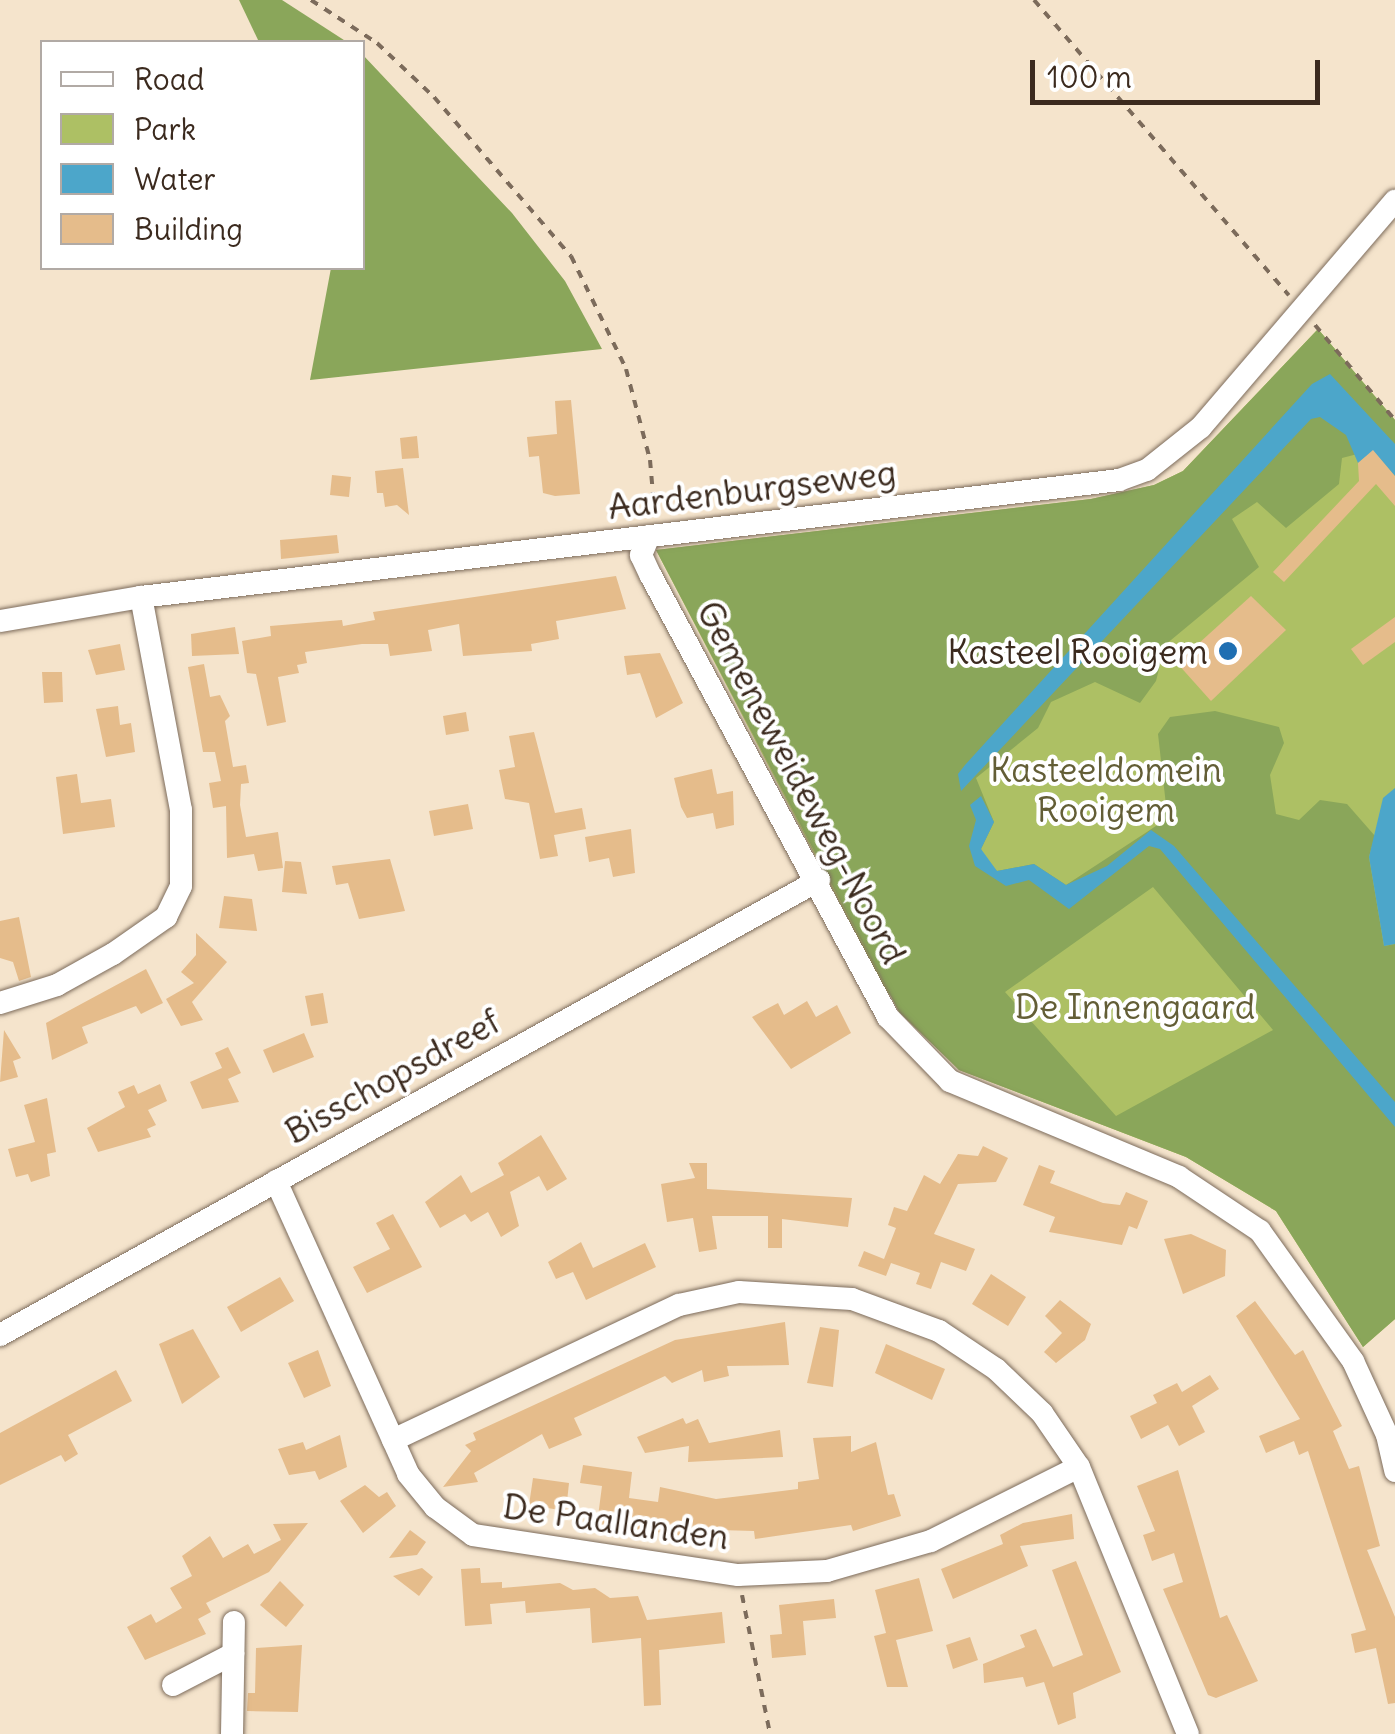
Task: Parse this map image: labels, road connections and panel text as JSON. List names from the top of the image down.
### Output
{
  "streets": {
    "street": [
      "Aardenburgseweg",
      "Gemeneweideweg-Noord",
      "Bisschopsdreef",
      "De Paallanden"
    ]
  },
  "crossings": [
    ["Aardenburgseweg", "Gemeneweideweg-Noord"],
    ["Gemeneweideweg-Noord", "Bisschopsdreef"],
    ["Bisschopsdreef", "De Paallanden"]
  ],
  "parks": ["Kasteeldomein Rooigem", "De Innengaard"],
  "places": ["Kasteel Rooigem"],
  "legend": [
    "Road",
    "Park",
    "Water",
    "Building"
  ],
  "scale_bar": "100 m"
}
